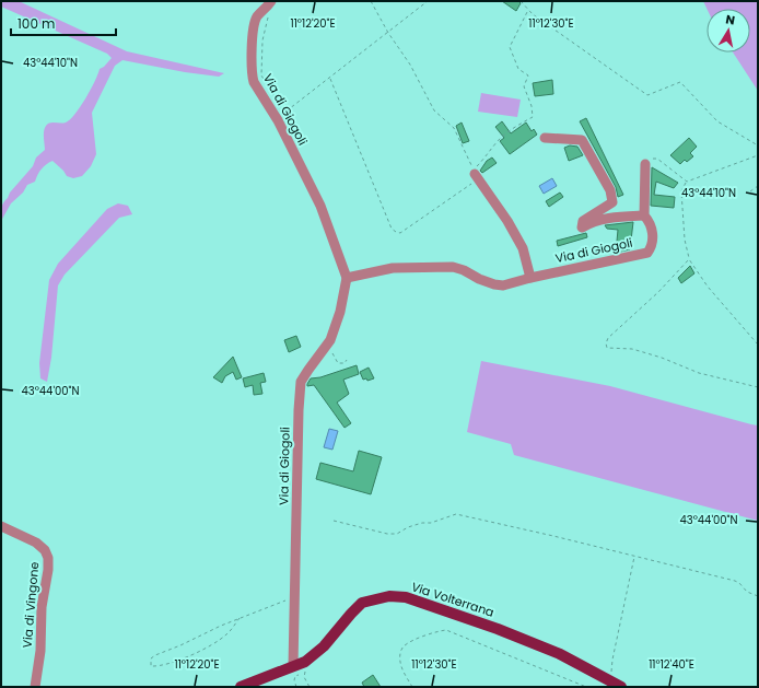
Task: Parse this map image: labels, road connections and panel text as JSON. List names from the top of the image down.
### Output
{
  "streets": {
    "main road": ["Via Volterrana"],
    "street": ["Via di Giogoli", "Via di Vingone"]
  },
  "crossings": [
    ["Via di Giogoli", "Via Volterrana"]
  ],
  "scale_bar": "100 m",
  "north": "top",
  "coordinates": [
    "11°12'20\"E",
    "11°12'30\"E",
    "43°44'10\"N",
    "43°44'00\"N",
    "11°12'40\"E"
  ]
}
